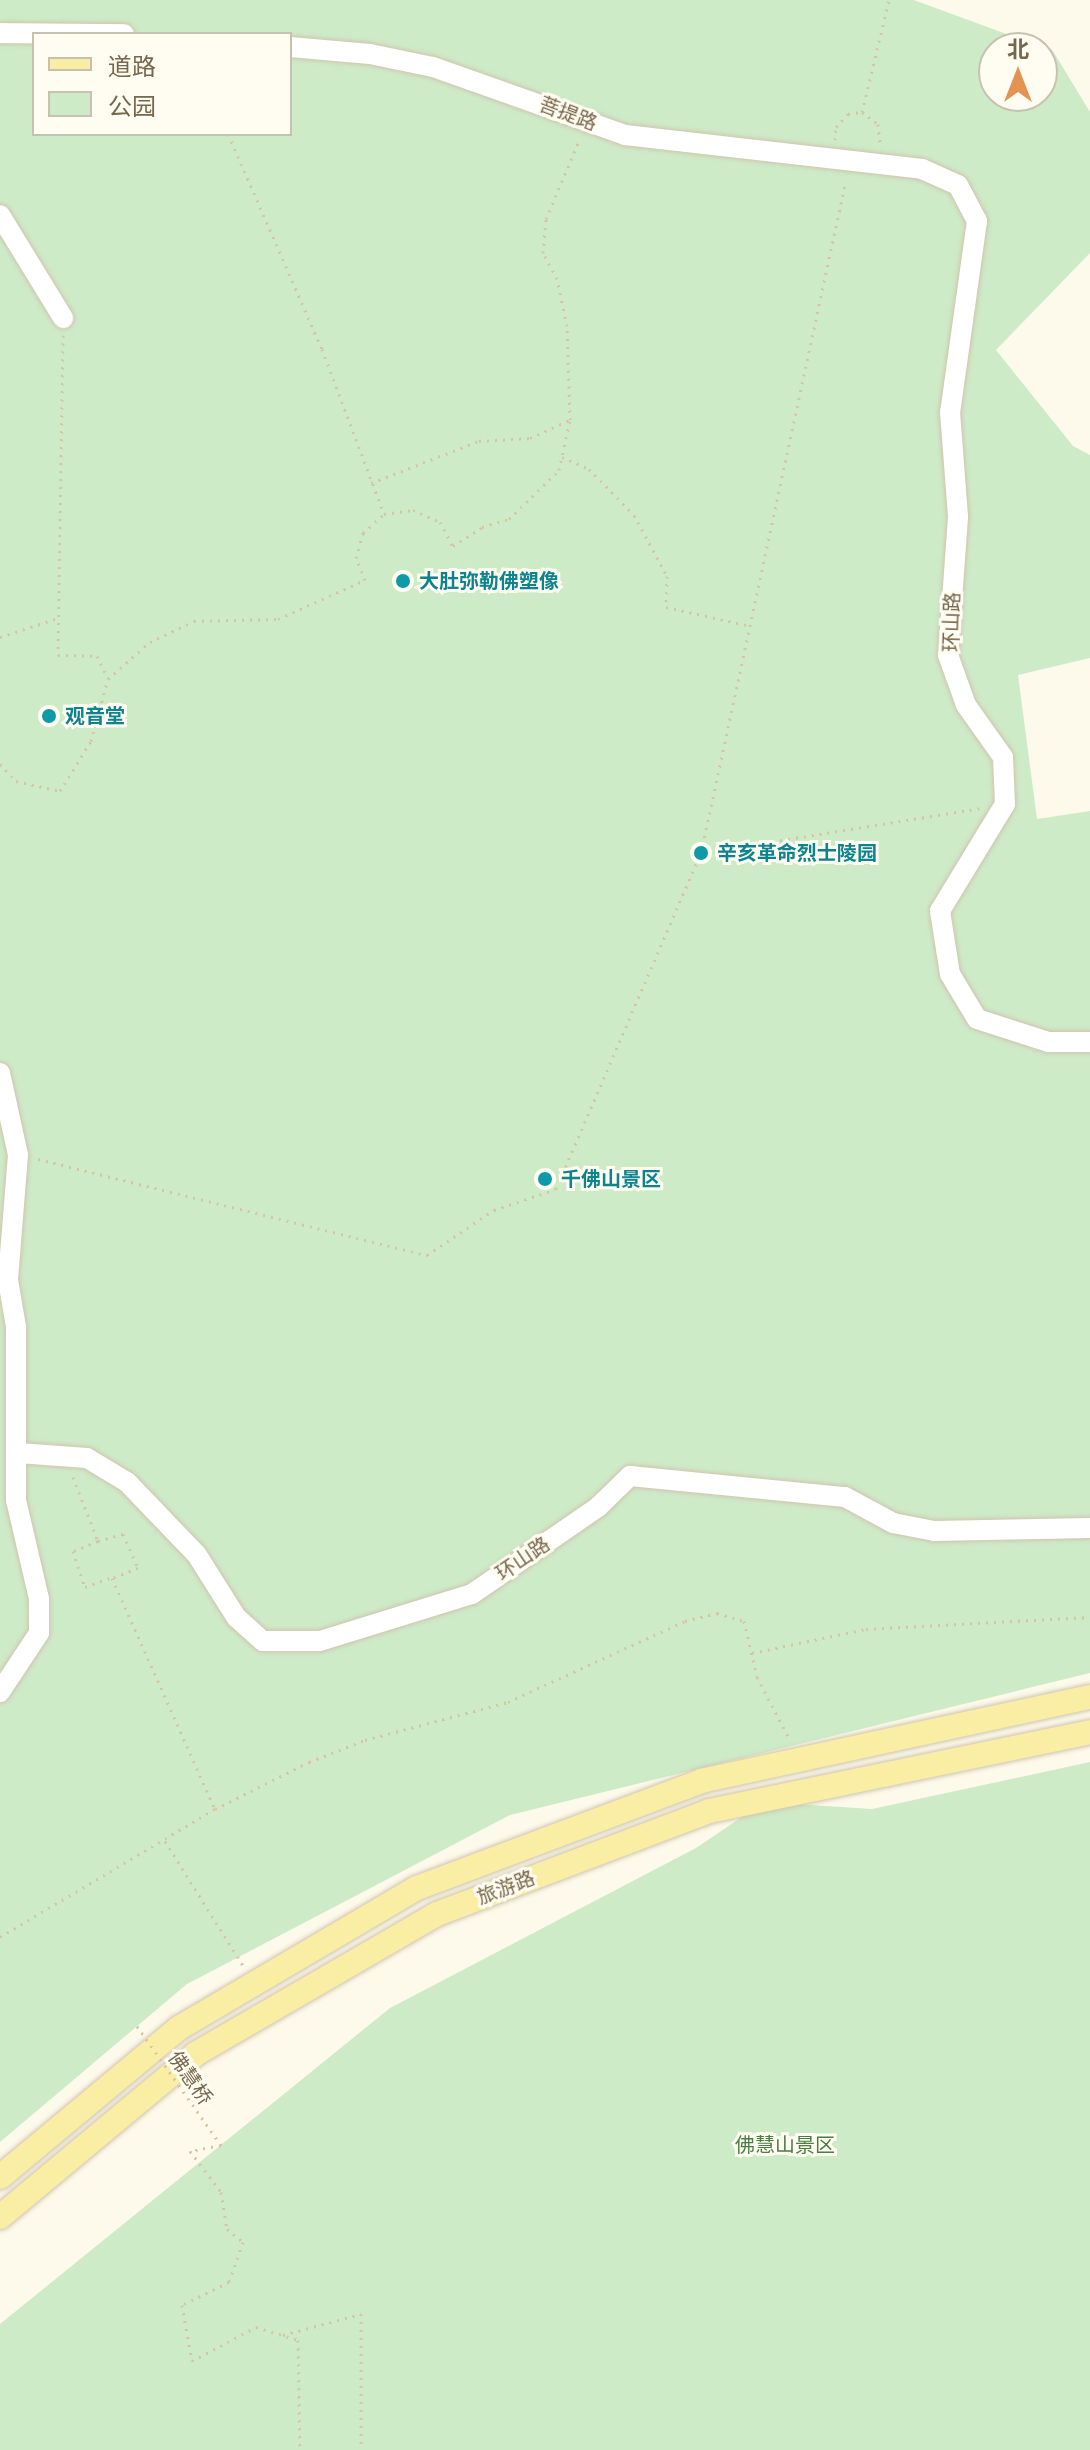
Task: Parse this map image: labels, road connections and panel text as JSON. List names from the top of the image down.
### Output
{
  "streets": {
    "main road": ["旅游路"],
    "lane": ["菩提路", "环山路"],
    "path": ["佛慧桥"]
  },
  "crossings": [
    ["菩提路", "环山路"]
  ],
  "parks": ["佛慧山景区"],
  "places": [
    "大肚弥勒佛塑像",
    "观音堂",
    "辛亥革命烈士陵园",
    "千佛山景区"
  ],
  "legend": ["道路", "公园"],
  "north": "top"
}
